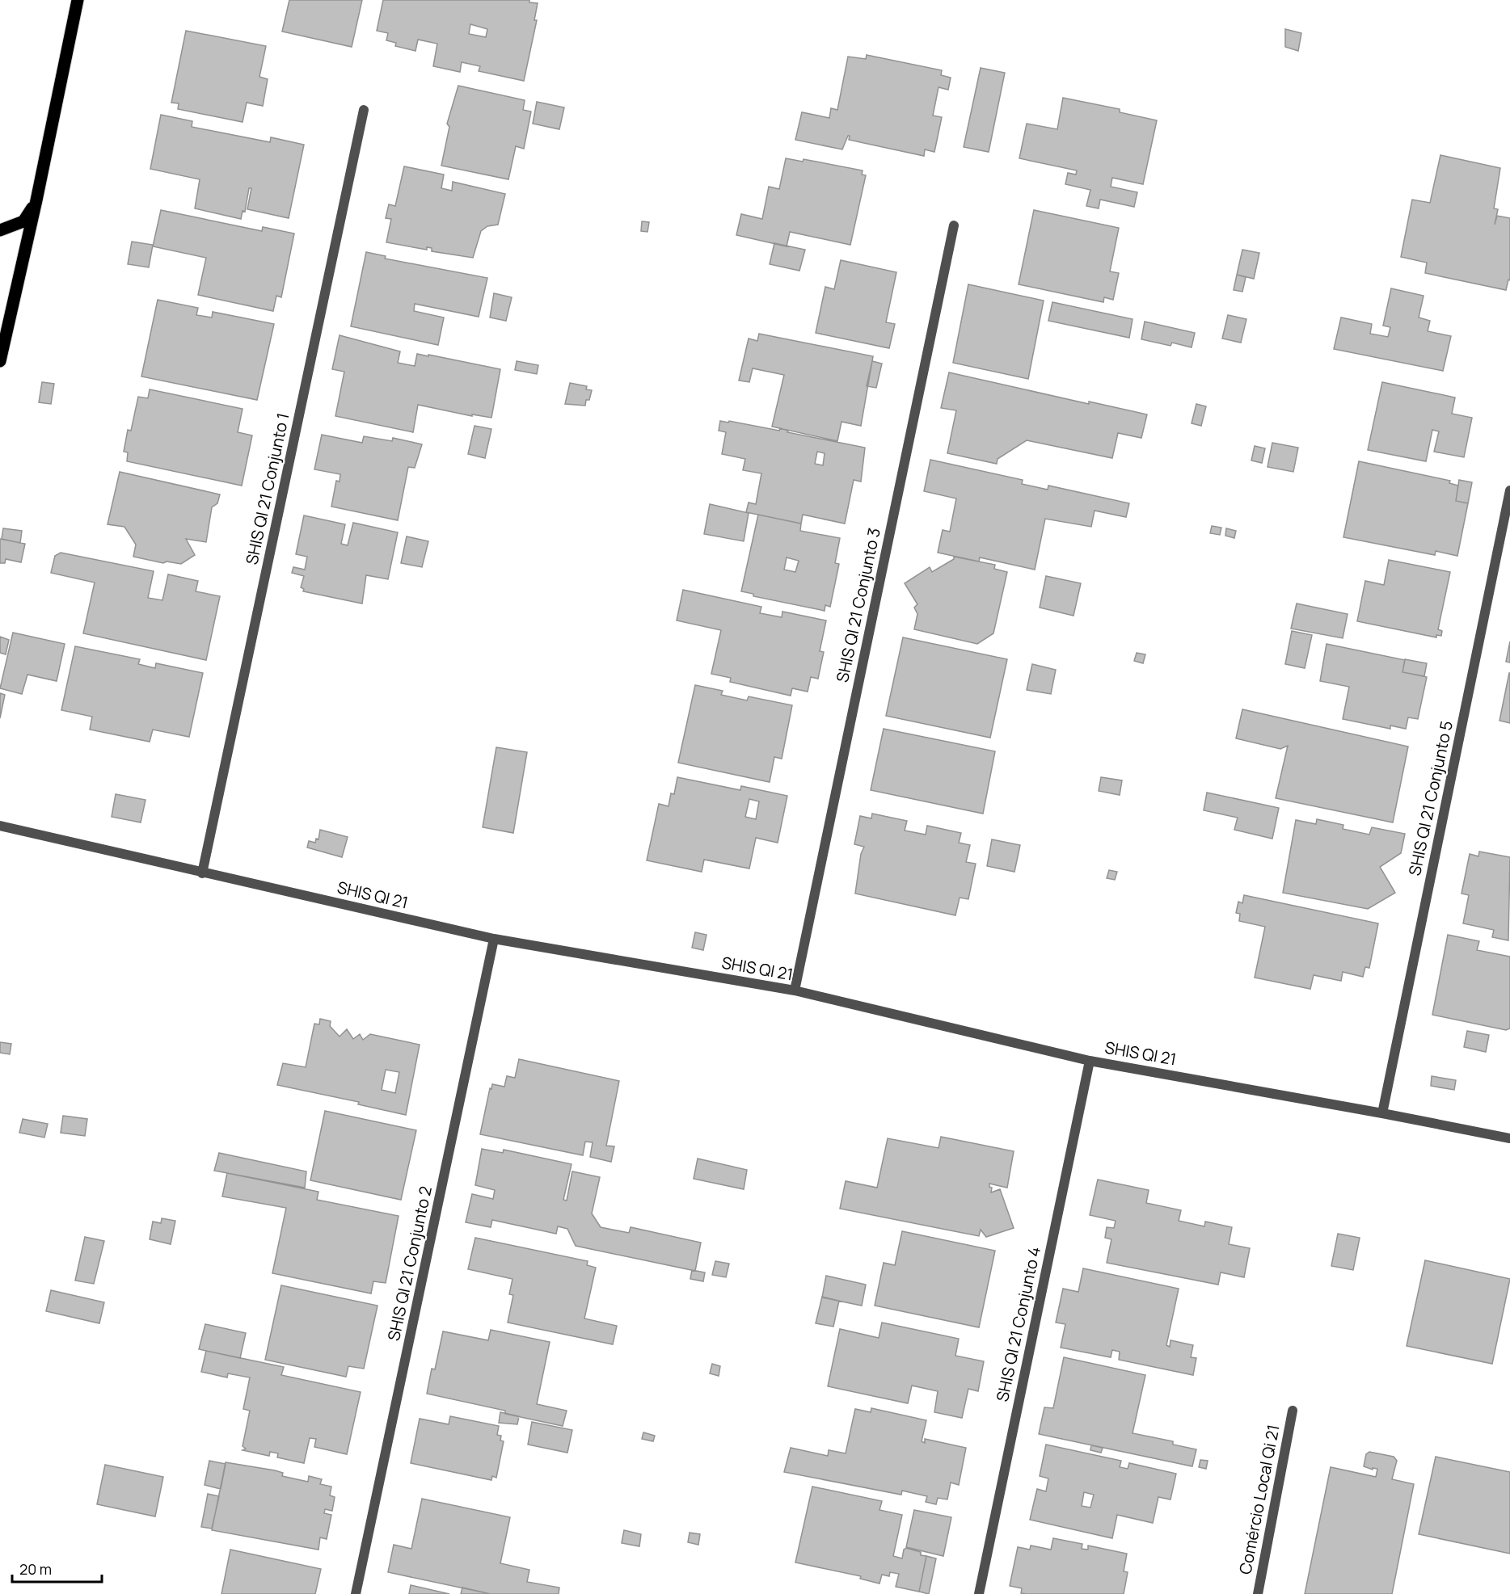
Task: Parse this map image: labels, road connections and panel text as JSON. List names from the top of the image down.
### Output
{
  "streets": {
    "street": [
      "SHIS QI 21 Conjunto 1",
      "SHIS QI 21 Conjunto 3",
      "SHIS QI 21 Conjunto 5",
      "SHIS QI 21",
      "SHIS QI 21 Conjunto 2",
      "SHIS QI 21 Conjunto 4",
      "Comércio Local Qi 21"
    ]
  },
  "crossings": [
    ["SHIS QI 21 Conjunto 1", "SHIS QI 21"],
    ["SHIS QI 21 Conjunto 3", "SHIS QI 21"],
    ["SHIS QI 21 Conjunto 5", "SHIS QI 21"],
    ["SHIS QI 21", "SHIS QI 21 Conjunto 2"],
    ["SHIS QI 21", "SHIS QI 21 Conjunto 4"]
  ],
  "scale_bar": "20 m"
}
